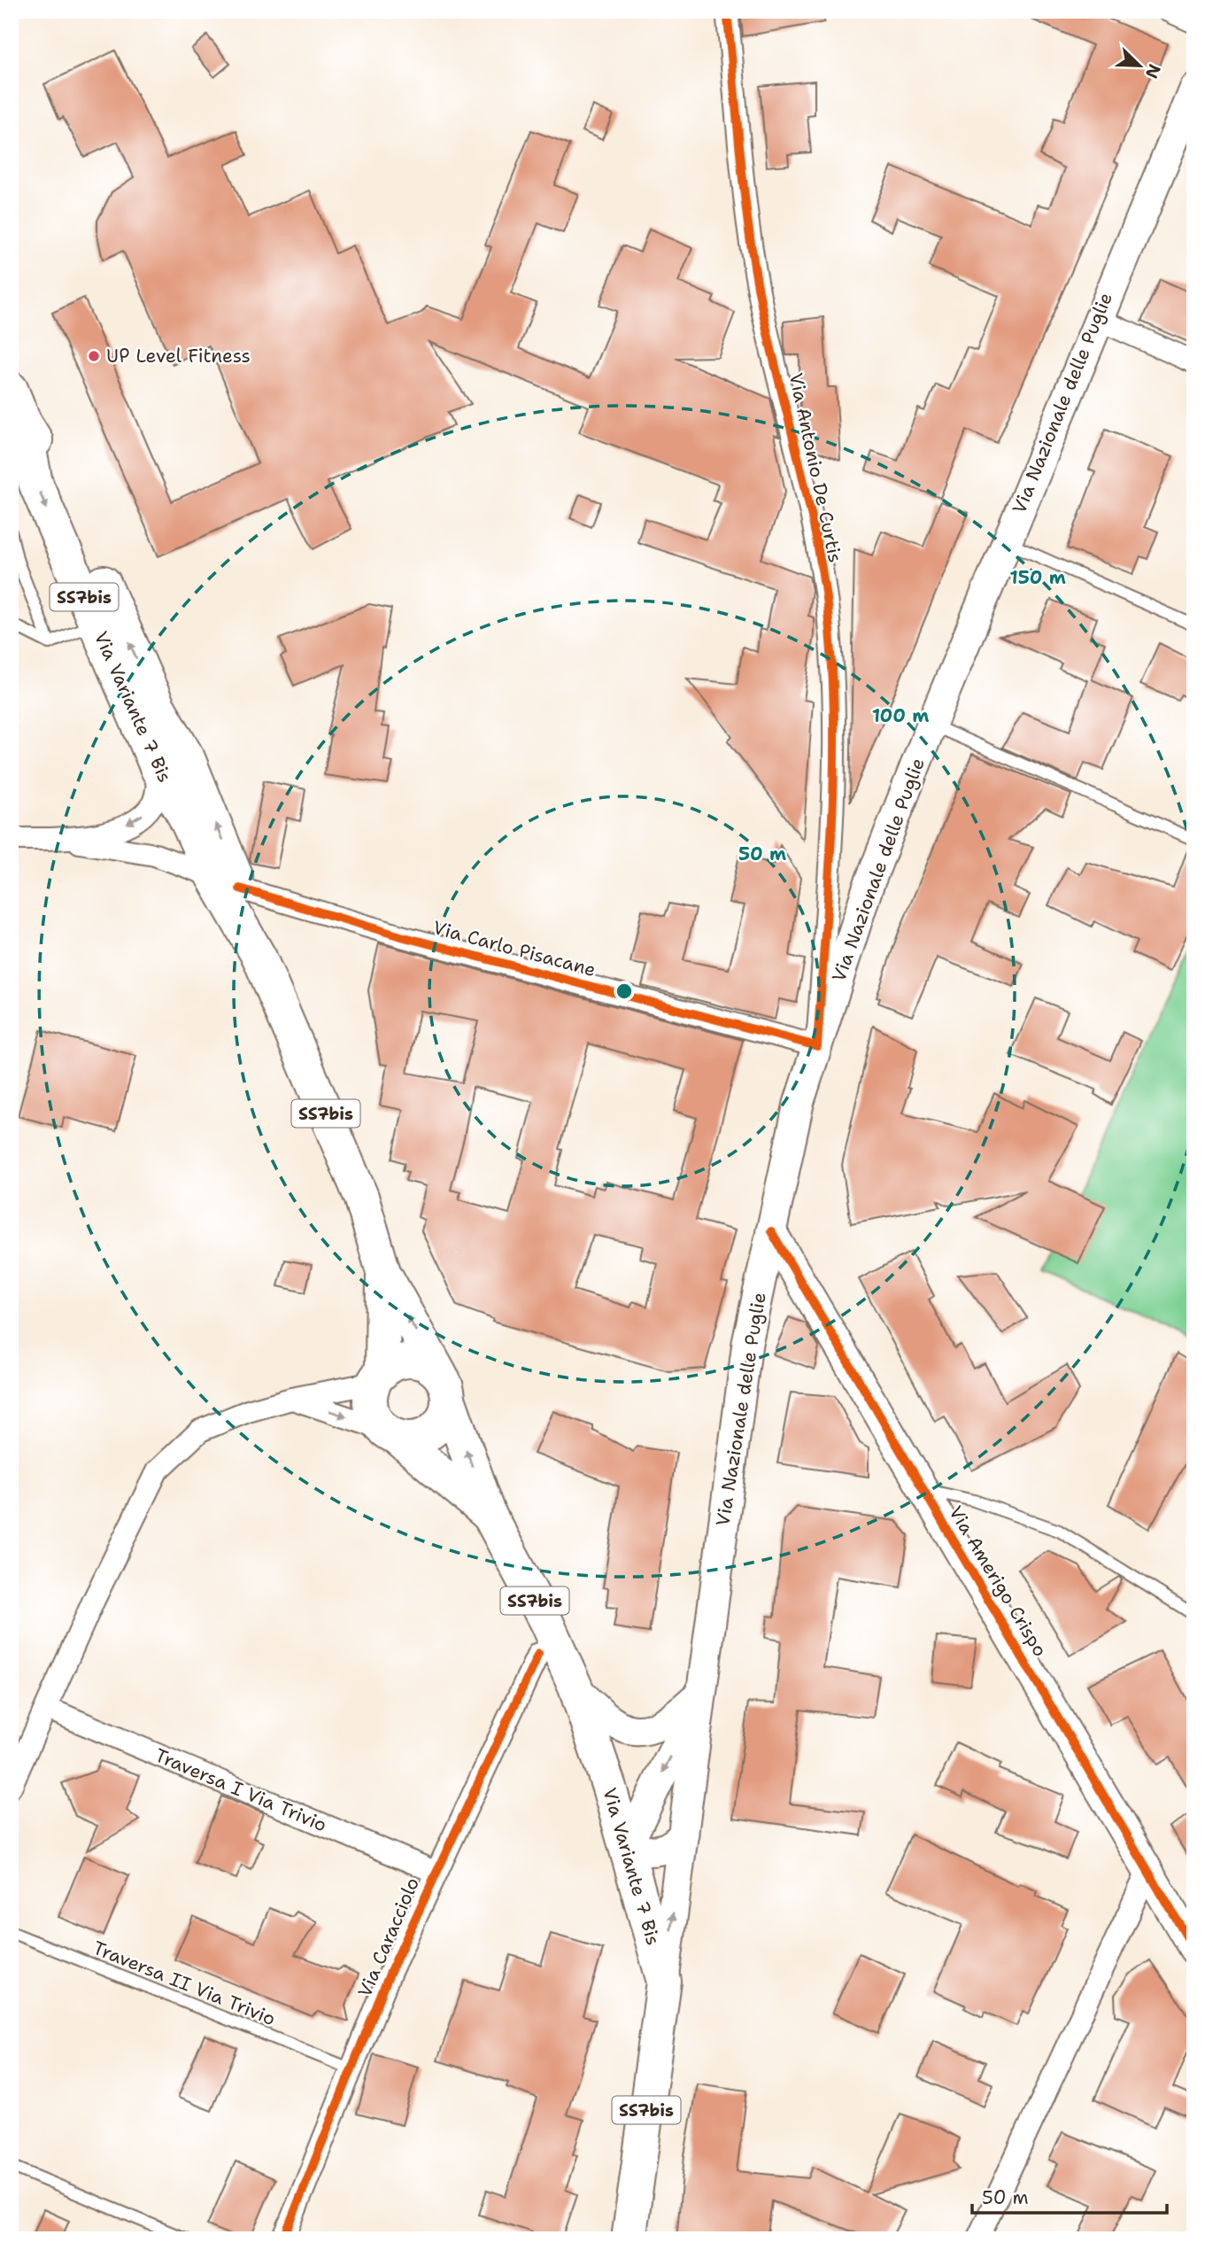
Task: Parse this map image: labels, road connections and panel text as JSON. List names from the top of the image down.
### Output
{
  "streets": {
    "main road": [
      "Via Nazionale delle Puglie",
      "SS7bis",
      "Via Variante 7 Bis",
      "Via Amerigo Crispo"
    ],
    "street": [
      "Via Antonio De Curtis",
      "Via Carlo Pisacane",
      "Traversa I Via Trivio",
      "Via Caracciolo"
    ],
    "lane": ["Traversa II Via Trivio"]
  },
  "crossings": [
    ["Via Nazionale delle Puglie", "Via Antonio De Curtis"],
    ["Via Nazionale delle Puglie", "Via Variante 7 Bis"],
    ["Via Nazionale delle Puglie", "Via Carlo Pisacane"],
    ["Via Nazionale delle Puglie", "Via Amerigo Crispo"],
    ["Via Antonio De Curtis", "Via Carlo Pisacane"],
    ["SS7bis", "Via Variante 7 Bis"],
    ["Via Variante 7 Bis", "Via Carlo Pisacane"],
    ["Traversa I Via Trivio", "Via Caracciolo"]
  ],
  "places": ["UP Level Fitness"],
  "scale_bar": "50 m",
  "north": "bottom right",
  "rings": ["150 m", "100 m", "50 m"]
}
